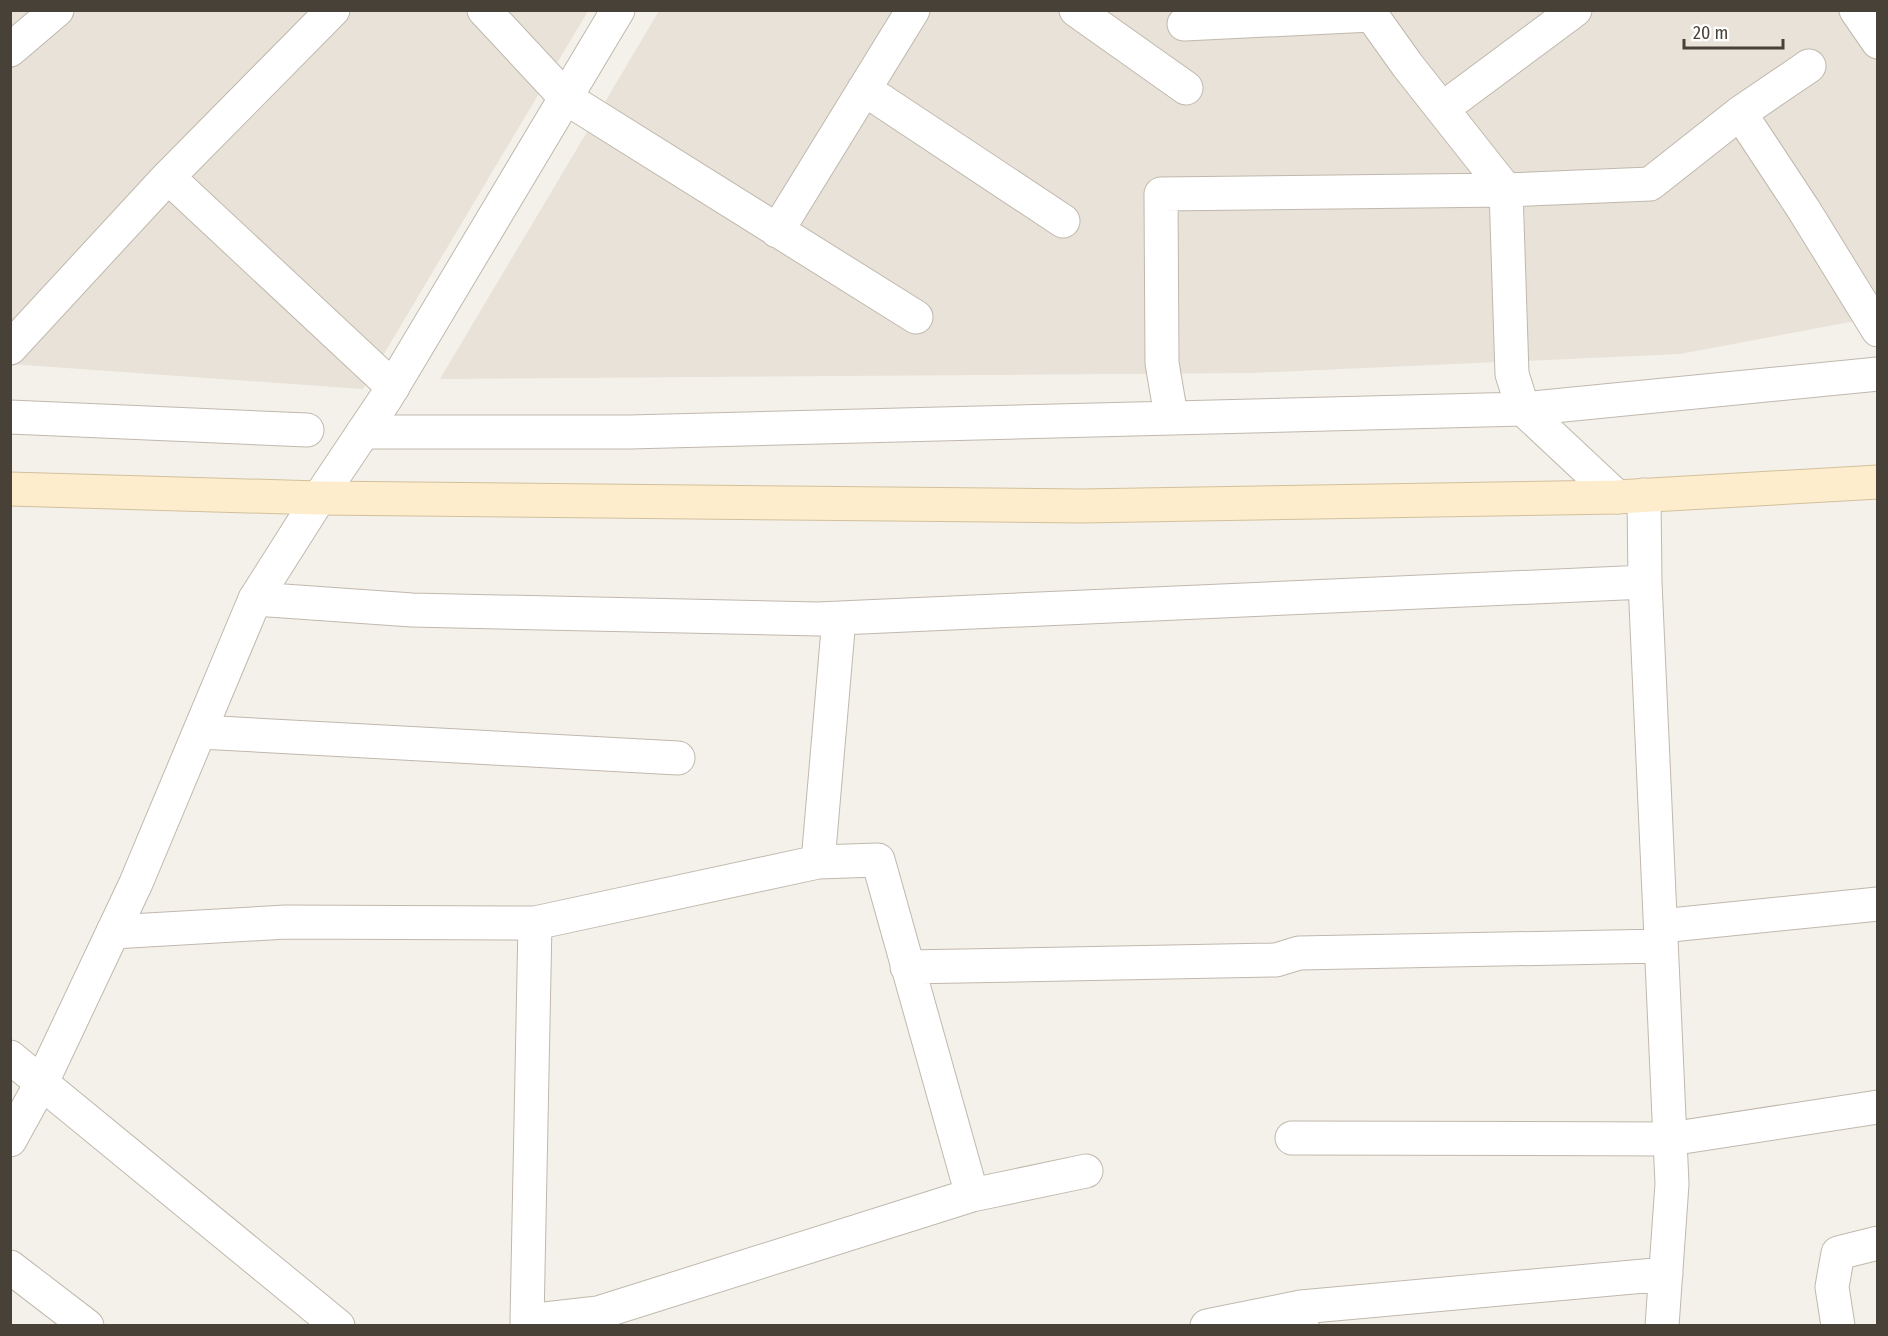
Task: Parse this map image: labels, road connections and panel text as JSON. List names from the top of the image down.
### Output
{
  "scale_bar": "20 m"
}
